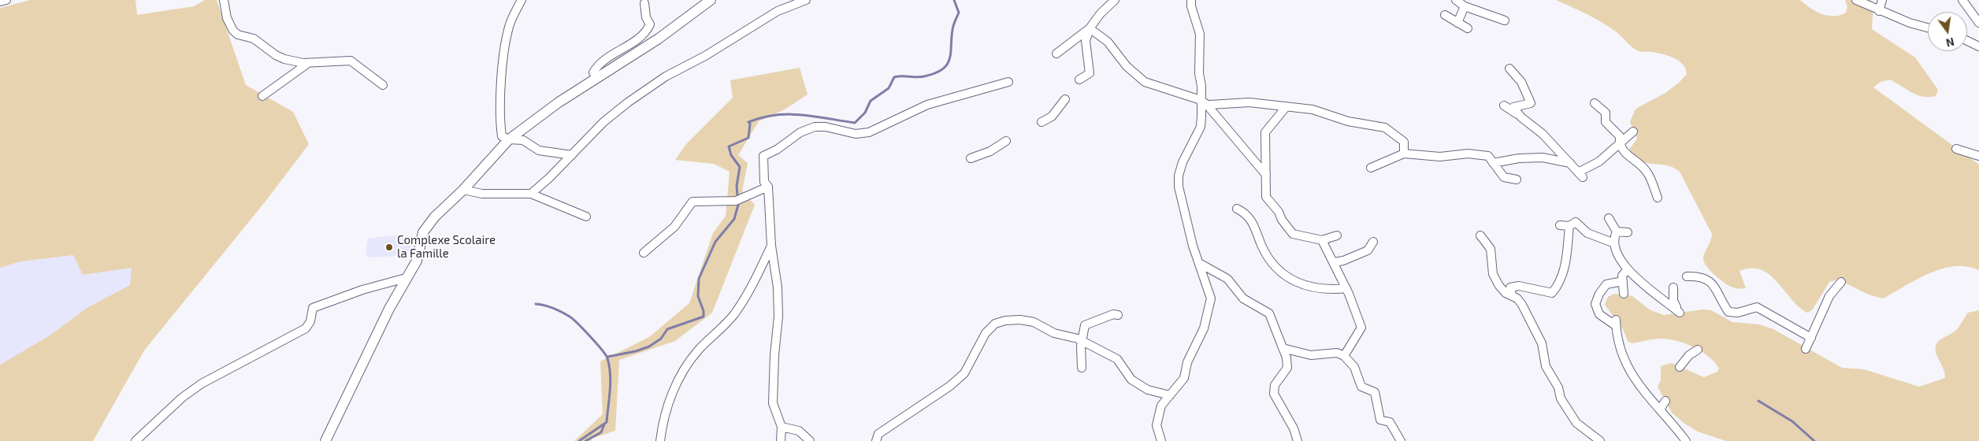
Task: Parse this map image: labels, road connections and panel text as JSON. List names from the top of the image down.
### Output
{
  "places": ["Complexe Scolaire la Famille"],
  "north": "bottom"
}
